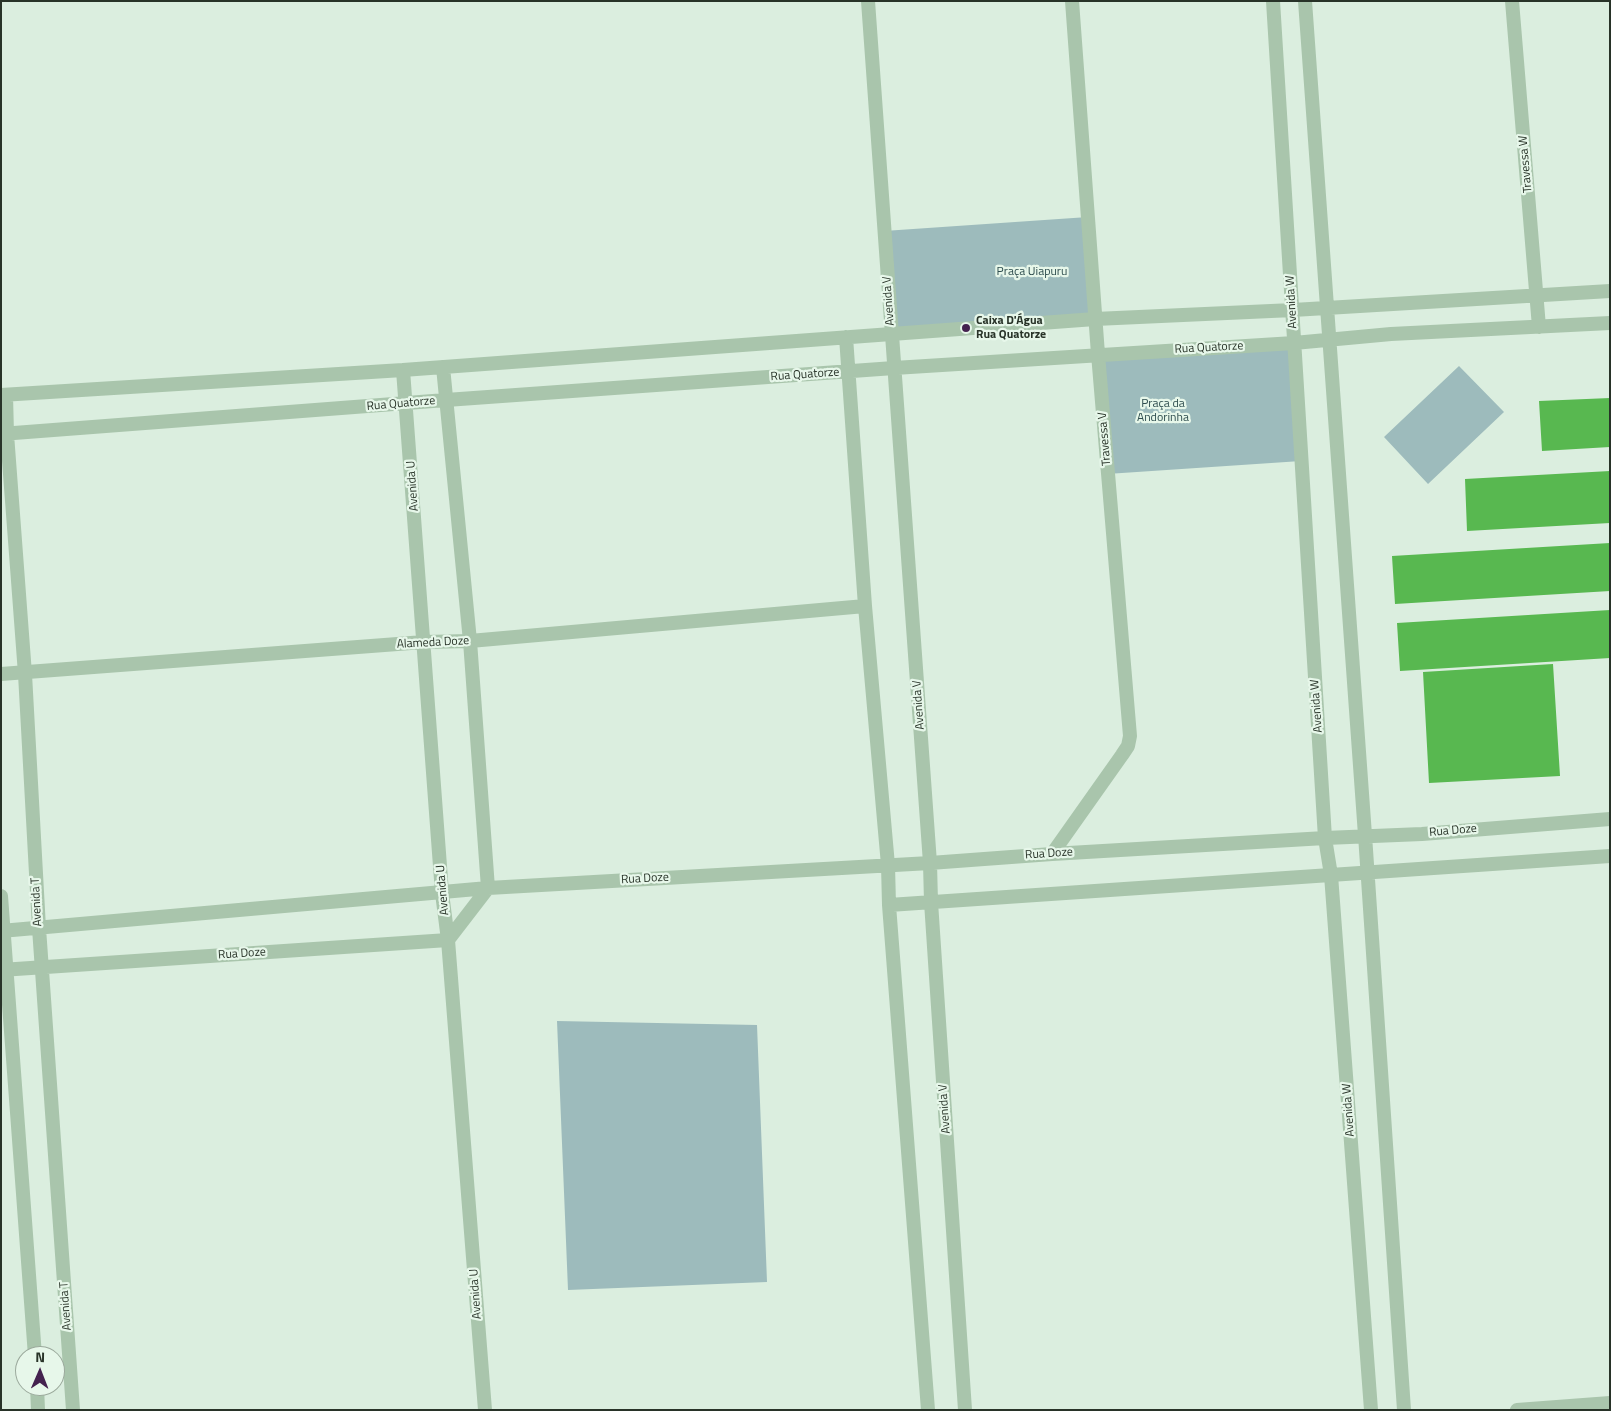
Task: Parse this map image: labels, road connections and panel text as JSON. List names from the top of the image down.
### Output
{
  "streets": {
    "street": [
      "Travessa W",
      "Avenida V",
      "Avenida W",
      "Rua Quatorze",
      "Travessa V",
      "Avenida U",
      "Alameda Doze",
      "Rua Doze",
      "Avenida T"
    ]
  },
  "crossings": [
    ["Travessa W", "Rua Quatorze"],
    ["Avenida V", "Rua Quatorze"],
    ["Avenida V", "Rua Doze"],
    ["Avenida W", "Rua Quatorze"],
    ["Avenida W", "Rua Doze"],
    ["Rua Quatorze", "Travessa V"],
    ["Rua Quatorze", "Avenida U"],
    ["Rua Quatorze", "Avenida T"],
    ["Travessa V", "Rua Doze"],
    ["Avenida U", "Alameda Doze"],
    ["Avenida U", "Rua Doze"],
    ["Alameda Doze", "Avenida T"],
    ["Rua Doze", "Avenida T"]
  ],
  "parks": ["Praça Uiapuru", "Praça da Andorinha"],
  "places": ["Caixa D'Água Rua Quatorze"],
  "north": "top"
}
